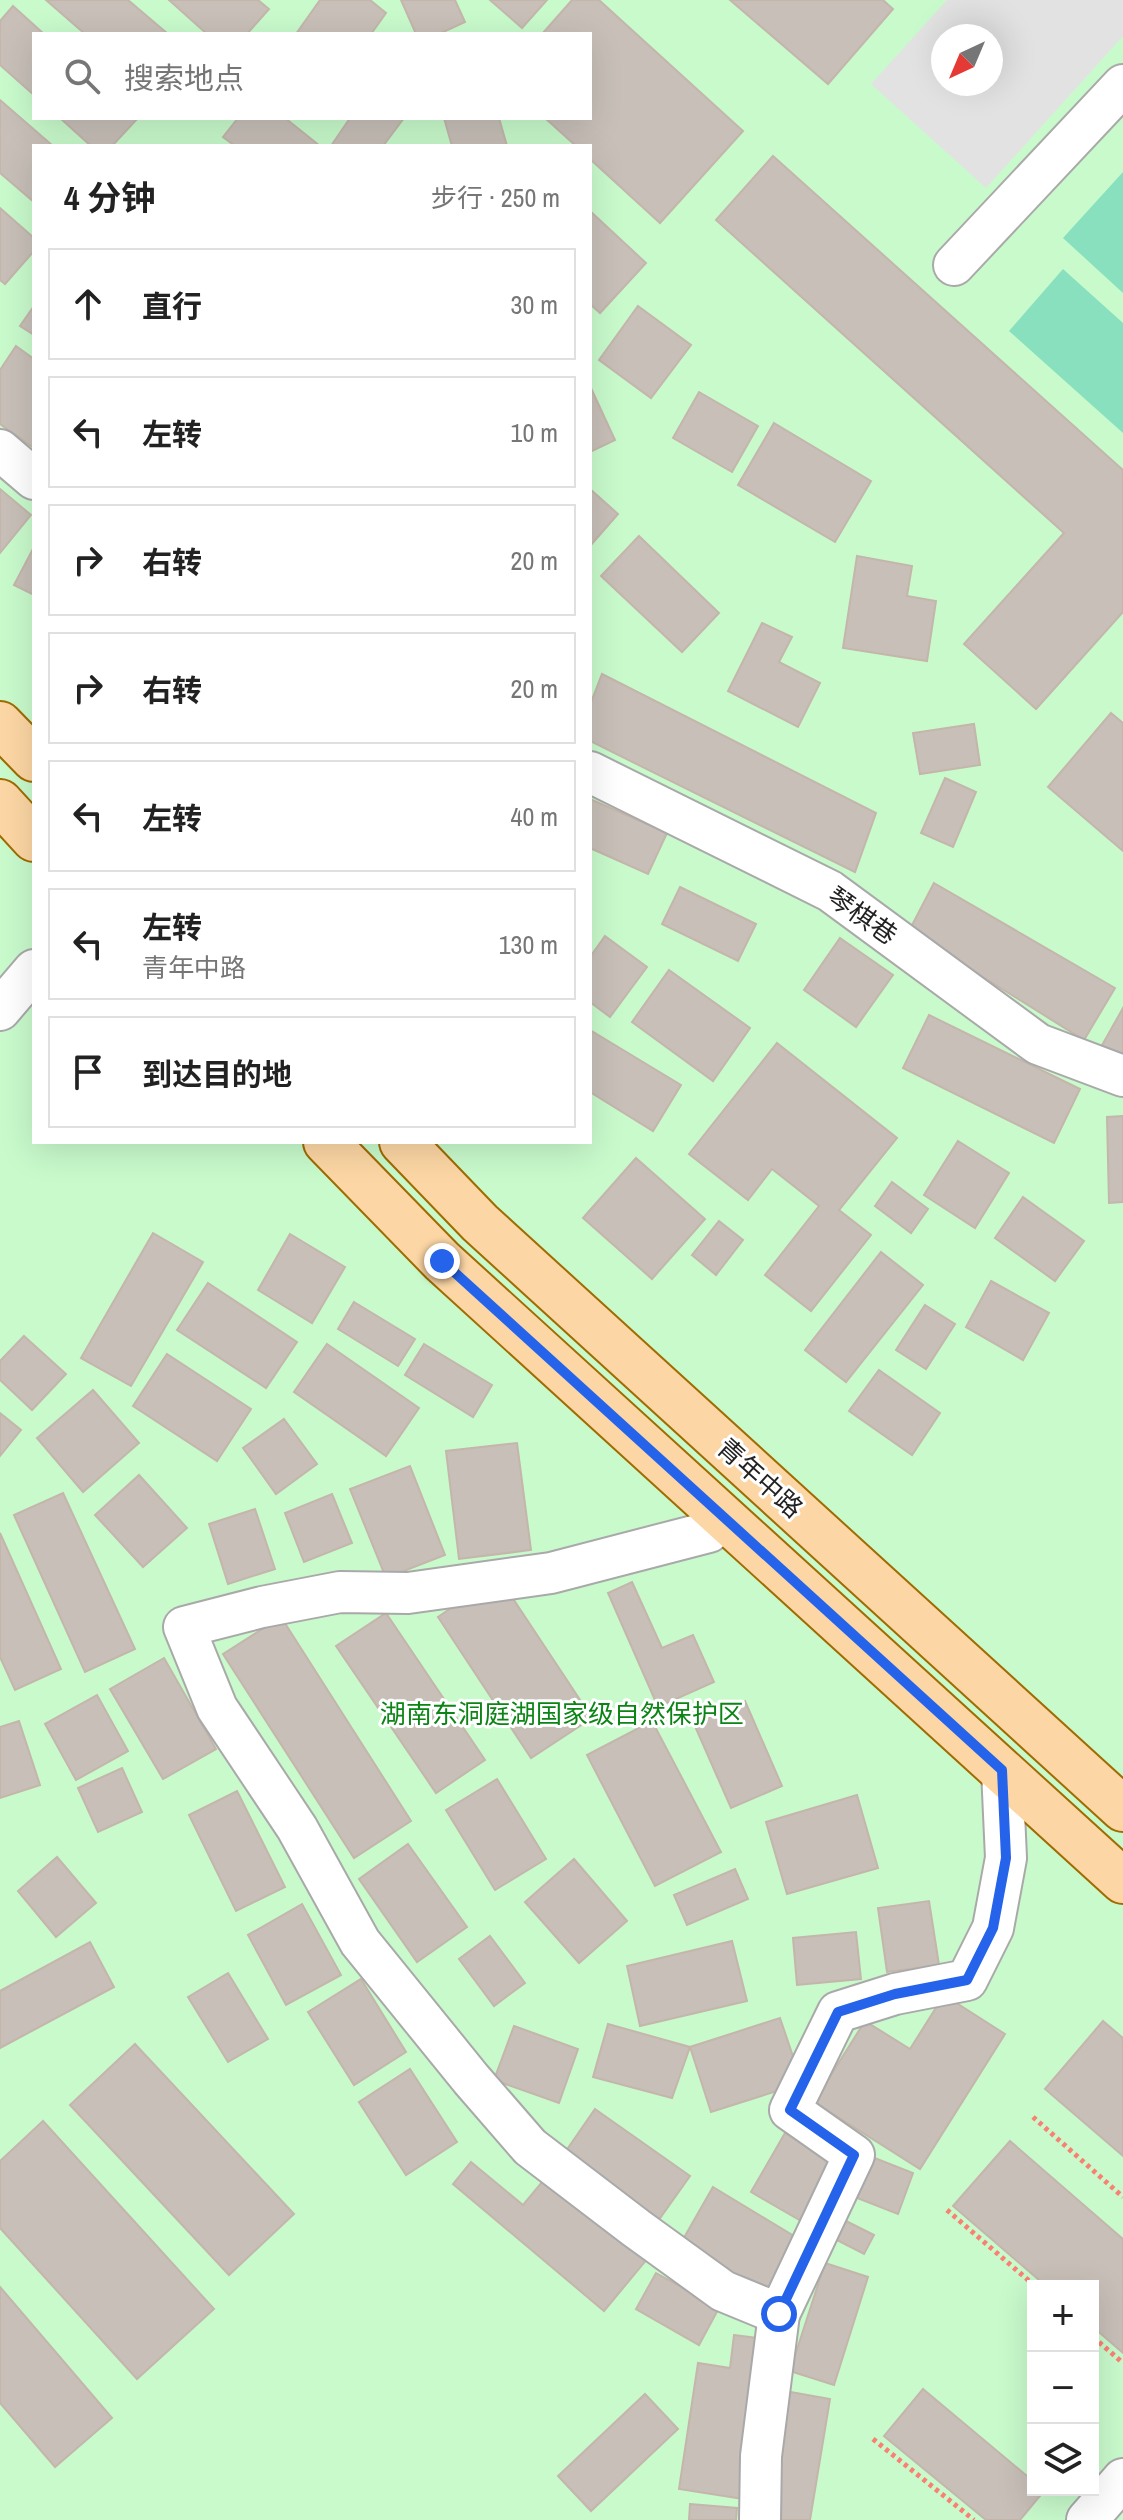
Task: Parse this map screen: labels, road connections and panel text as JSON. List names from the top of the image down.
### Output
{
  "streets": {
    "main road": ["青年中路"],
    "street": ["琴棋巷"]
  },
  "parks": ["湖南东洞庭湖国家级自然保护区"],
  "north": "bottom left",
  "page": {
    "search": "搜索地点",
    "heading": ["4 分钟", "步行 · 250 m"],
    "list": [
      ["直行", "30 m"],
      ["左转", "10 m"],
      ["右转", "20 m"],
      ["右转", "20 m"],
      ["左转", "40 m"],
      ["左转", "青年中路", "130 m"],
      "到达目的地"
    ],
    "map_buttons": ["+", "−"]
  }
}
